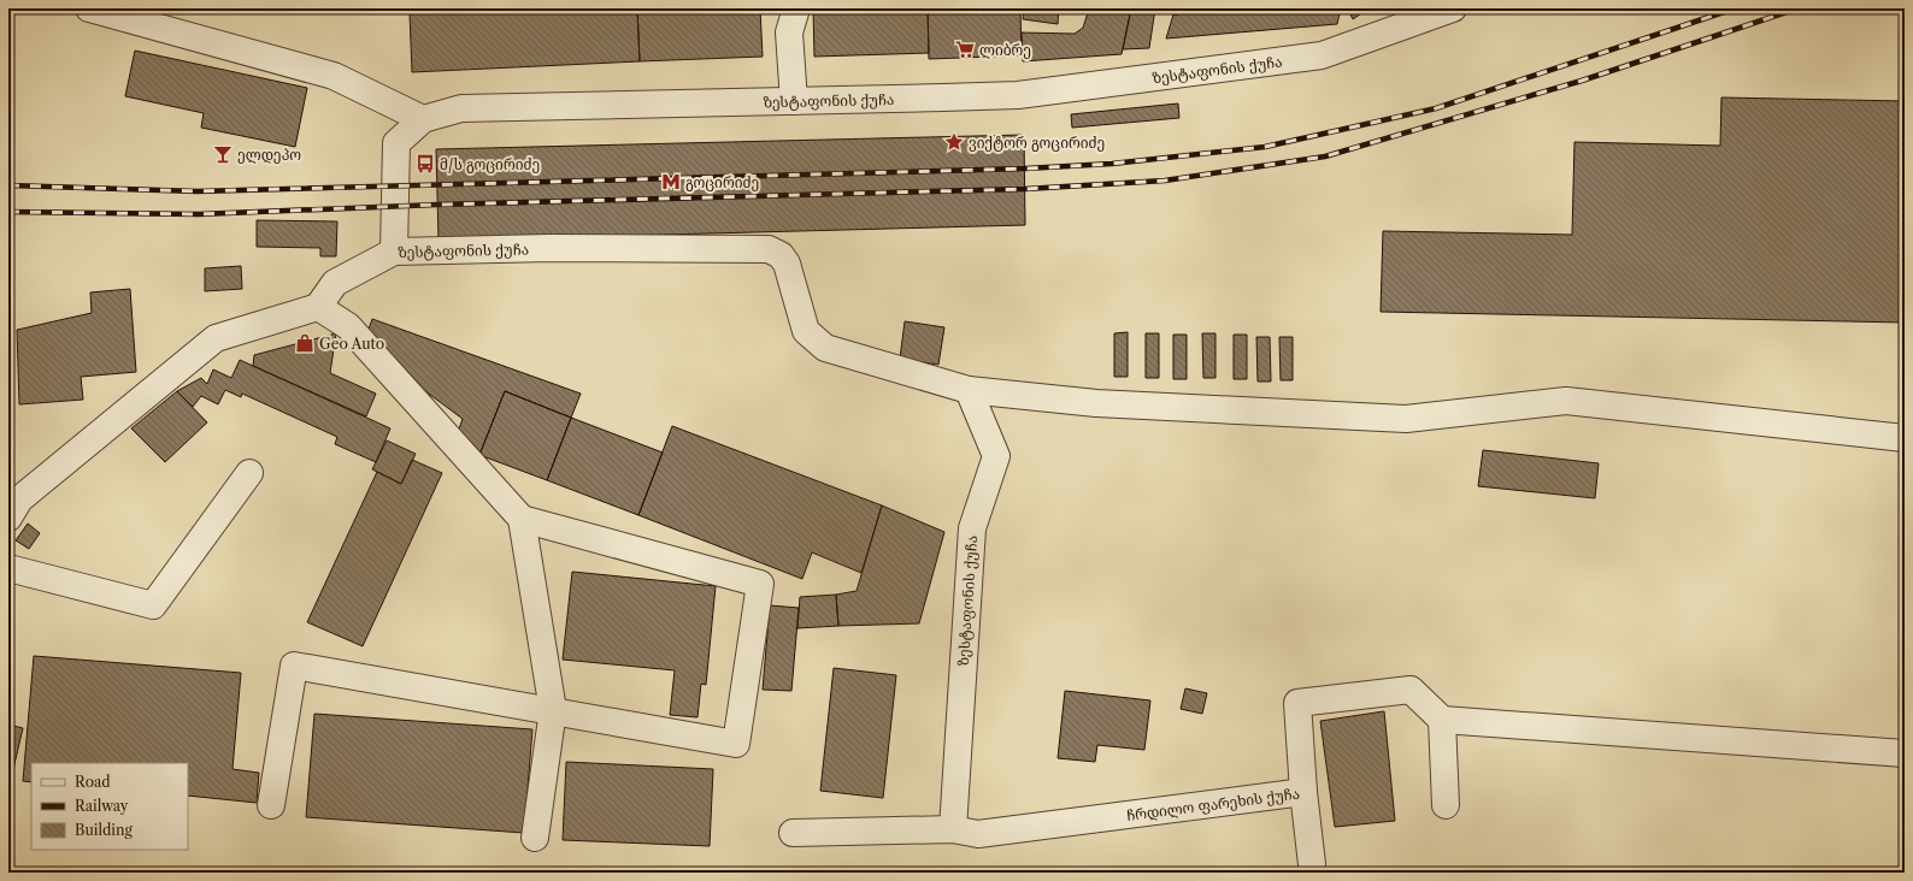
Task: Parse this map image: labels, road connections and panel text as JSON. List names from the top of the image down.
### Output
{
  "streets": {
    "street": ["ზესტაფონის ქუჩა", "ჩრდილო ფარეხის ქუჩა"]
  },
  "crossings": [
    ["ზესტაფონის ქუჩა", "ჩრდილო ფარეხის ქუჩა"]
  ],
  "places": {
    "supermarket": ["ლიბრე"],
    "place": ["ვიქტორ გოცირიძე"],
    "bar": ["ელდეპო"],
    "bus stop": ["მ/ს გოცირიძე"],
    "metro station": ["გოცირიძე"],
    "shop": ["Geo Auto"]
  },
  "legend": ["Road", "Railway", "Building"]
}
